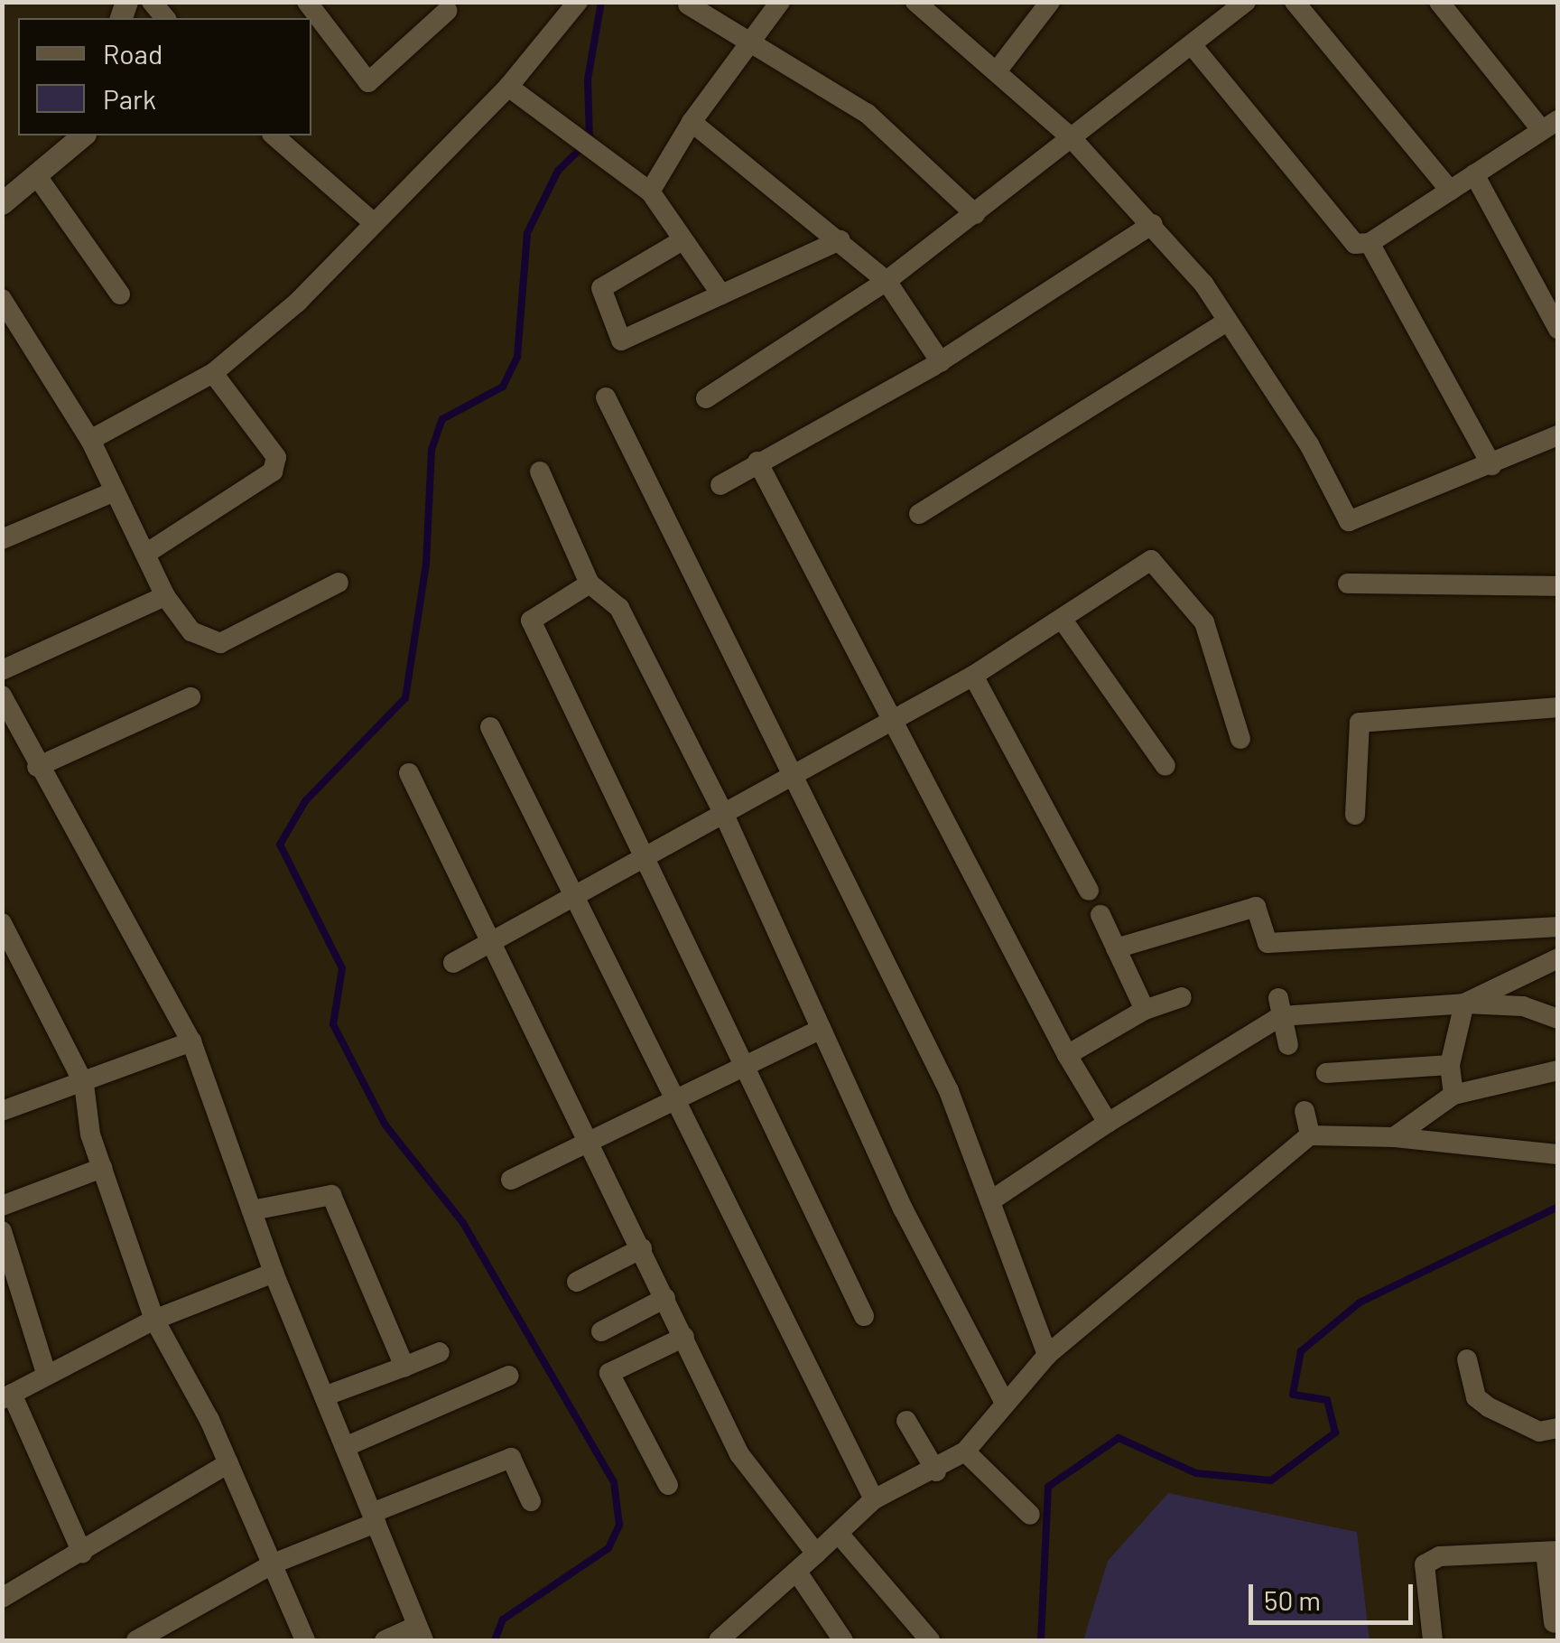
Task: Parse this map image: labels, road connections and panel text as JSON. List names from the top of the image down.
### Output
{
  "legend": ["Road", "Park"],
  "scale_bar": "50 m"
}
